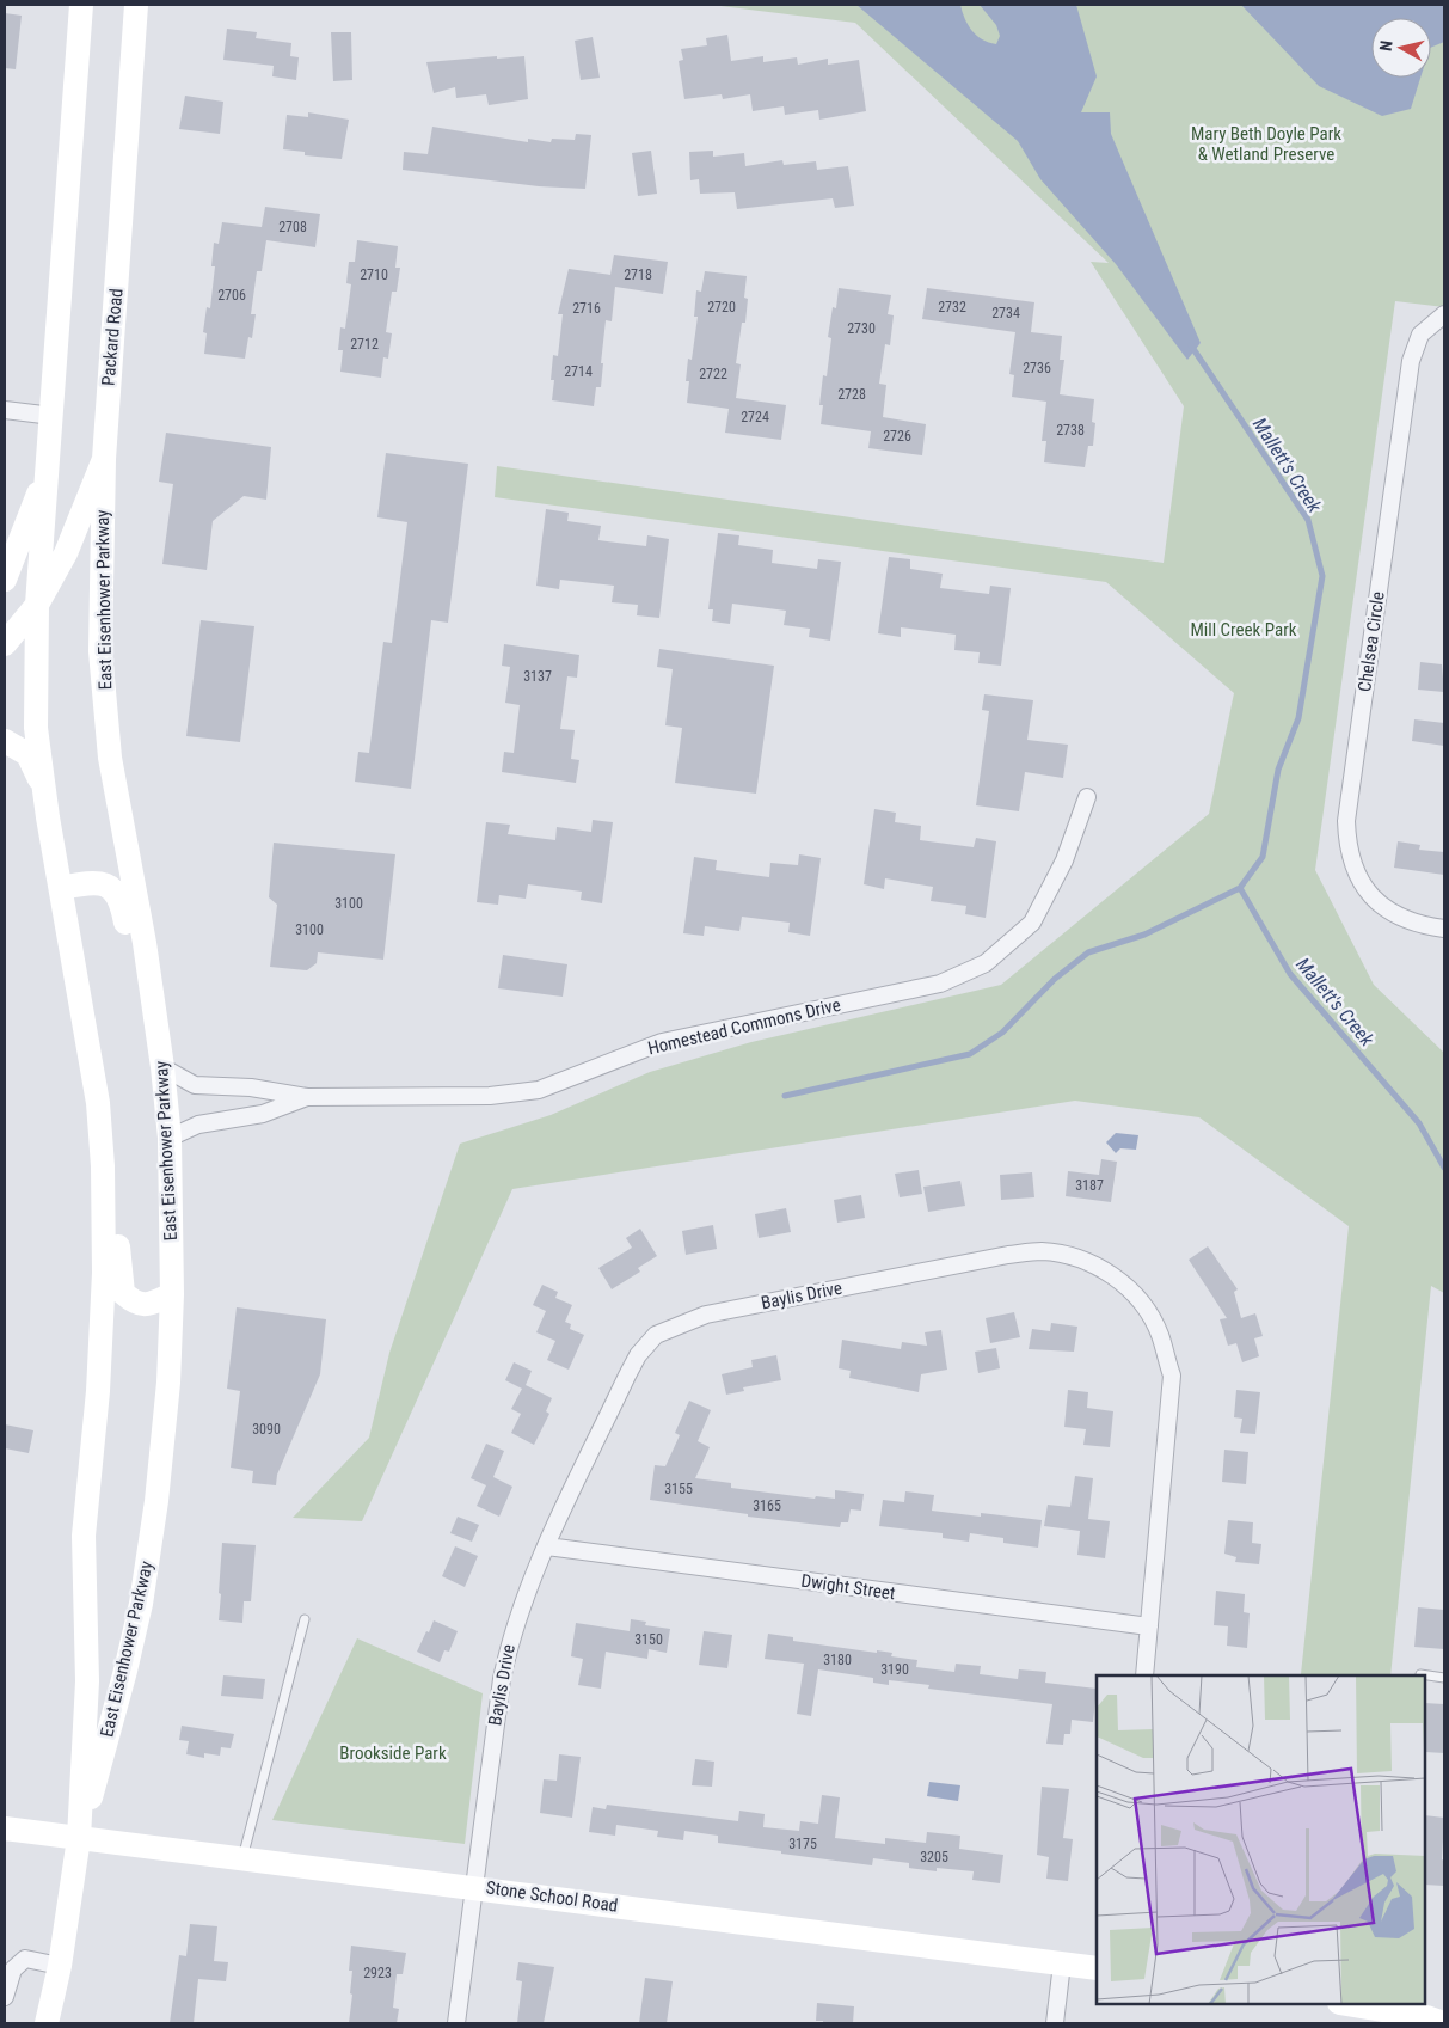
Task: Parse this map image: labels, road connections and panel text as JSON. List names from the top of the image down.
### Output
{
  "streets": {
    "main road": ["Packard Road", "East Eisenhower Parkway", "Stone School Road"],
    "street": [
      "Chelsea Circle",
      "Homestead Commons Drive",
      "Baylis Drive",
      "Dwight Street"
    ]
  },
  "crossings": [
    ["Packard Road", "East Eisenhower Parkway"],
    ["East Eisenhower Parkway", "Homestead Commons Drive"],
    ["East Eisenhower Parkway", "Stone School Road"],
    ["Baylis Drive", "Dwight Street"],
    ["Baylis Drive", "Stone School Road"]
  ],
  "water": ["Mallett's Creek"],
  "parks": ["Mary Beth Doyle Park & Wetland Preserve", "Mill Creek Park", "Brookside Park"],
  "house_numbers": [
    "2708",
    "2710",
    "2718",
    "2706",
    "2720",
    "2732",
    "2716",
    "2734",
    "2730",
    "2712",
    "2736",
    "2714",
    "2722",
    "2728",
    "2724",
    "2738",
    "2726",
    "3137",
    "3100",
    "3100",
    "3187",
    "3090",
    "3155",
    "3165",
    "3150",
    "3180",
    "3190",
    "3175",
    "3205",
    "2923"
  ],
  "north": "left"
}
